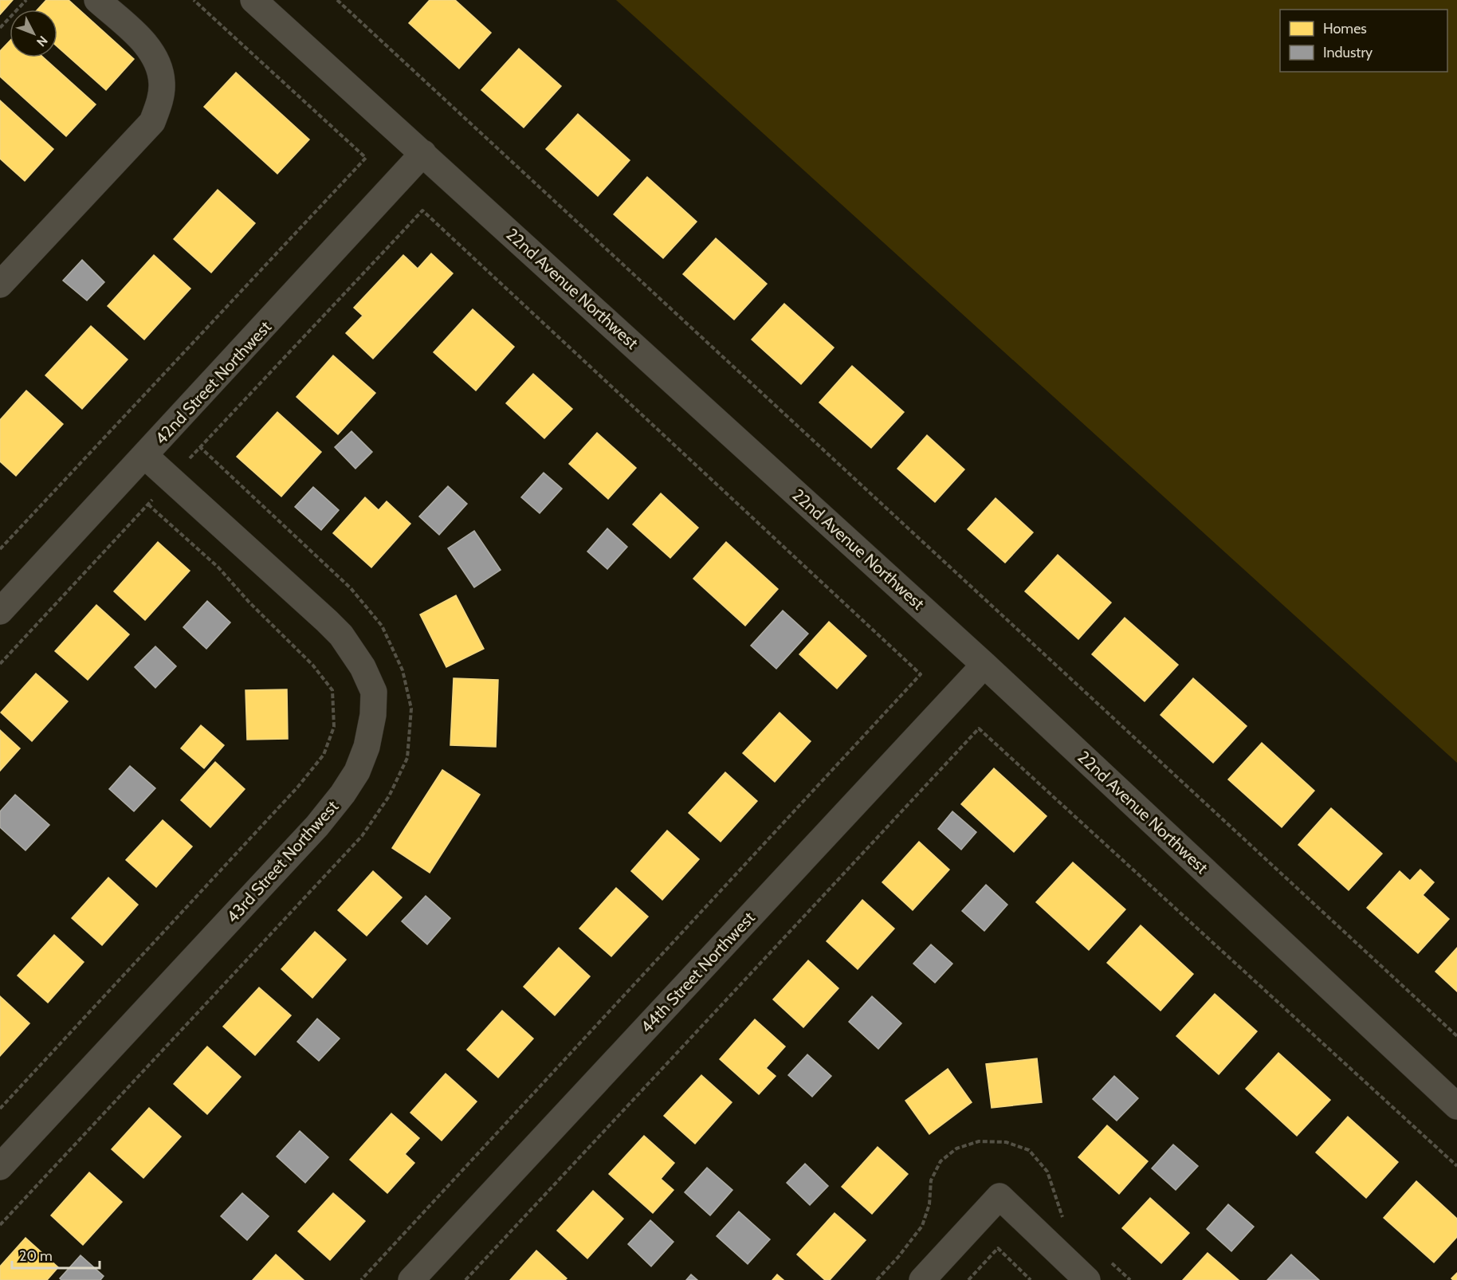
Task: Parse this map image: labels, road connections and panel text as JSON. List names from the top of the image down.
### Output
{
  "streets": {
    "street": [
      "22nd Avenue Northwest",
      "42nd Street Northwest",
      "43rd Street Northwest",
      "44th Street Northwest"
    ]
  },
  "crossings": [
    ["22nd Avenue Northwest", "42nd Street Northwest"],
    ["22nd Avenue Northwest", "44th Street Northwest"],
    ["42nd Street Northwest", "43rd Street Northwest"]
  ],
  "legend": ["Homes", "Industry"],
  "scale_bar": "20 m",
  "north": "bottom right"
}
